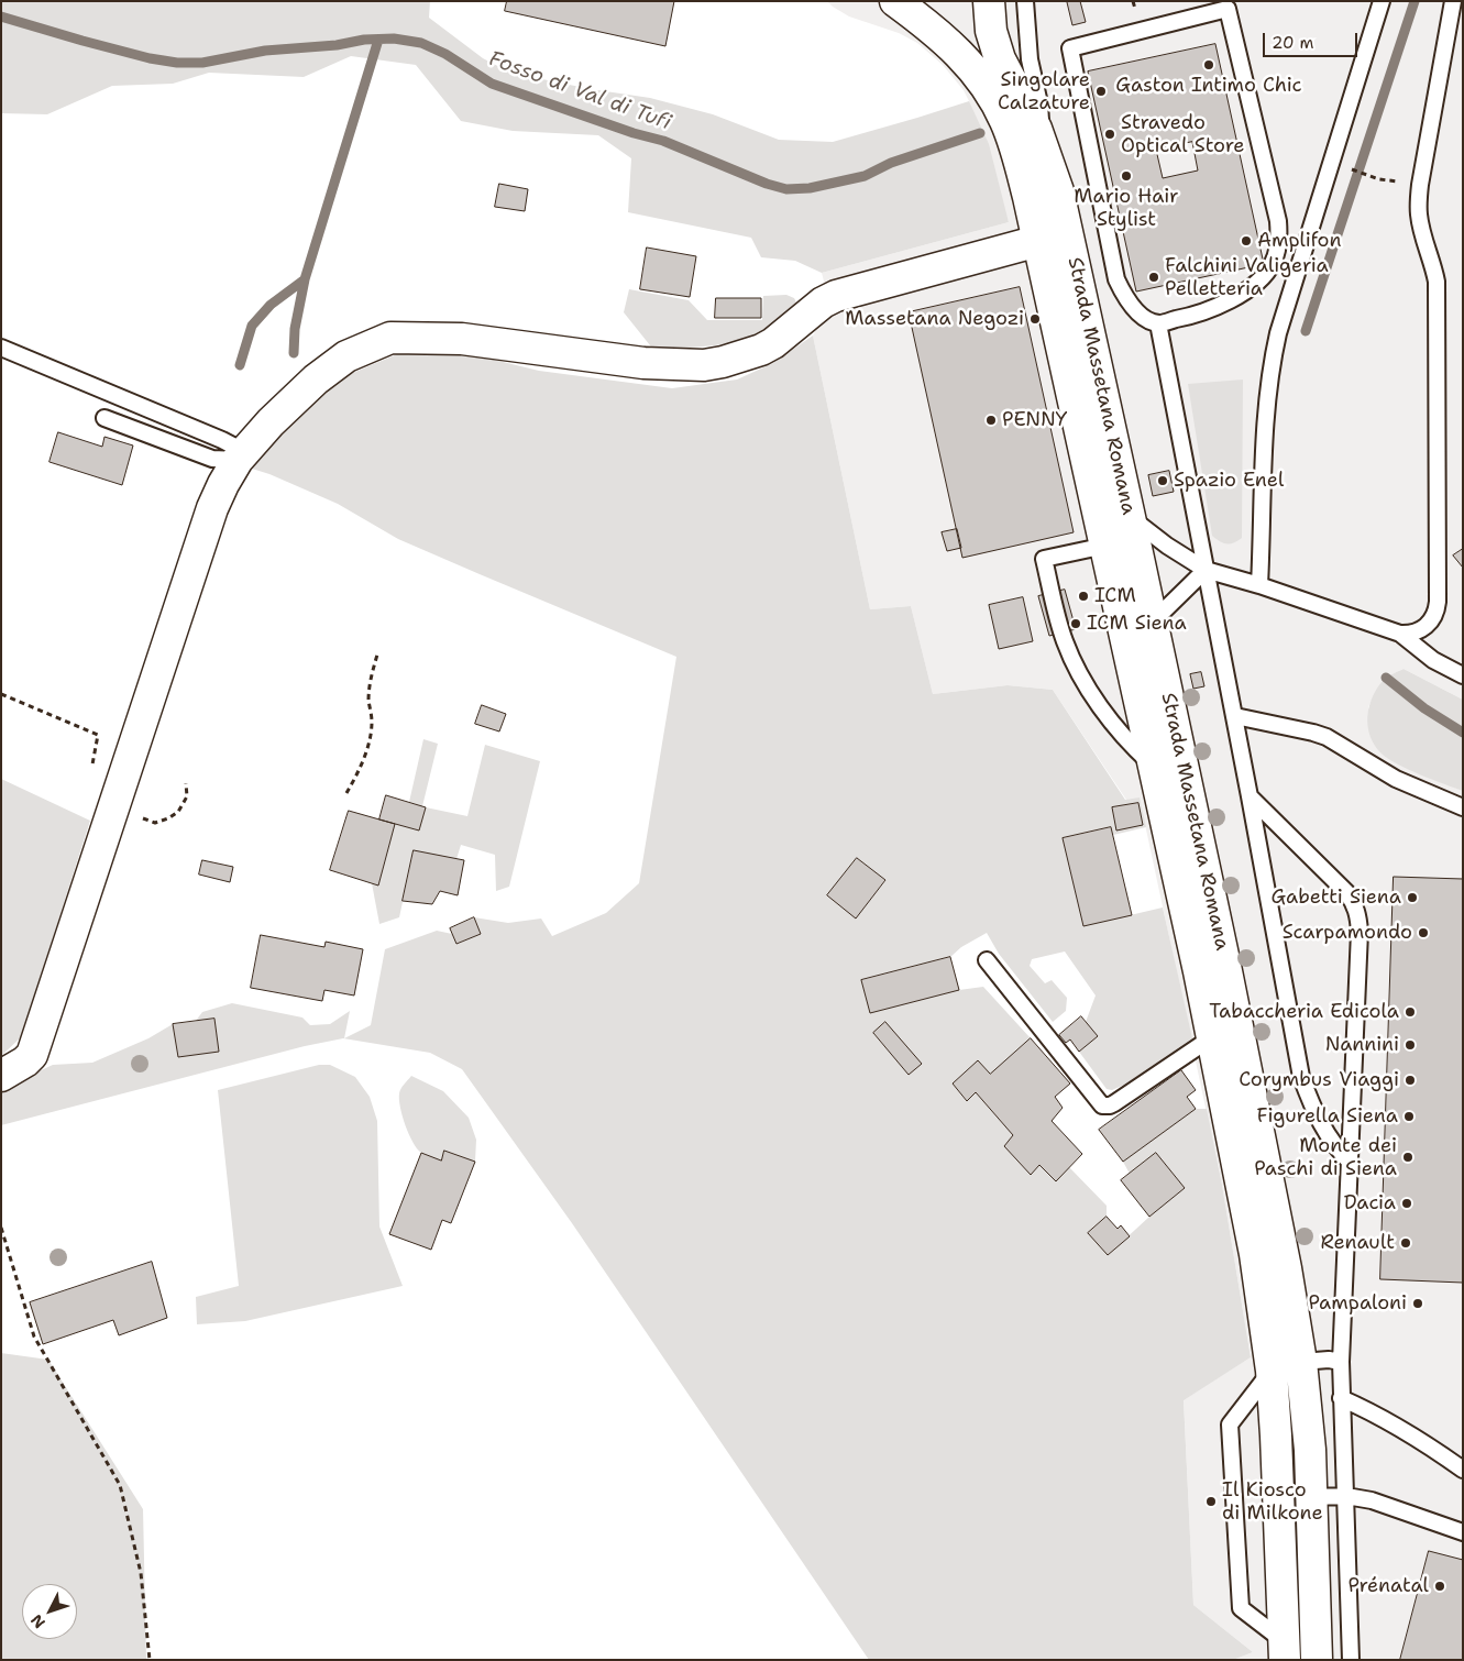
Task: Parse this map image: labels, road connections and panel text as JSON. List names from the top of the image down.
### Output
{
  "streets": {
    "main road": ["Strada Massetana Romana"]
  },
  "water": ["Fosso di Val di Tufi"],
  "places": [
    "Gaston Intimo Chic",
    "Singolare Calzature",
    "Stravedo Optical Store",
    "Mario Hair Stylist",
    "Amplifon",
    "Falchini Valigeria Pelletteria",
    "Massetana Negozi",
    "PENNY",
    "Spazio Enel",
    "ICM",
    "ICM Siena",
    "Gabetti Siena",
    "Scarpamondo",
    "Tabaccheria Edicola",
    "Nannini",
    "Corymbus Viaggi",
    "Figurella Siena",
    "Monte dei Paschi di Siena",
    "Dacia",
    "Renault",
    "Pampaloni",
    "Il Kiosco di Milkone",
    "Prénatal"
  ],
  "scale_bar": "20 m",
  "north": "bottom left"
}
